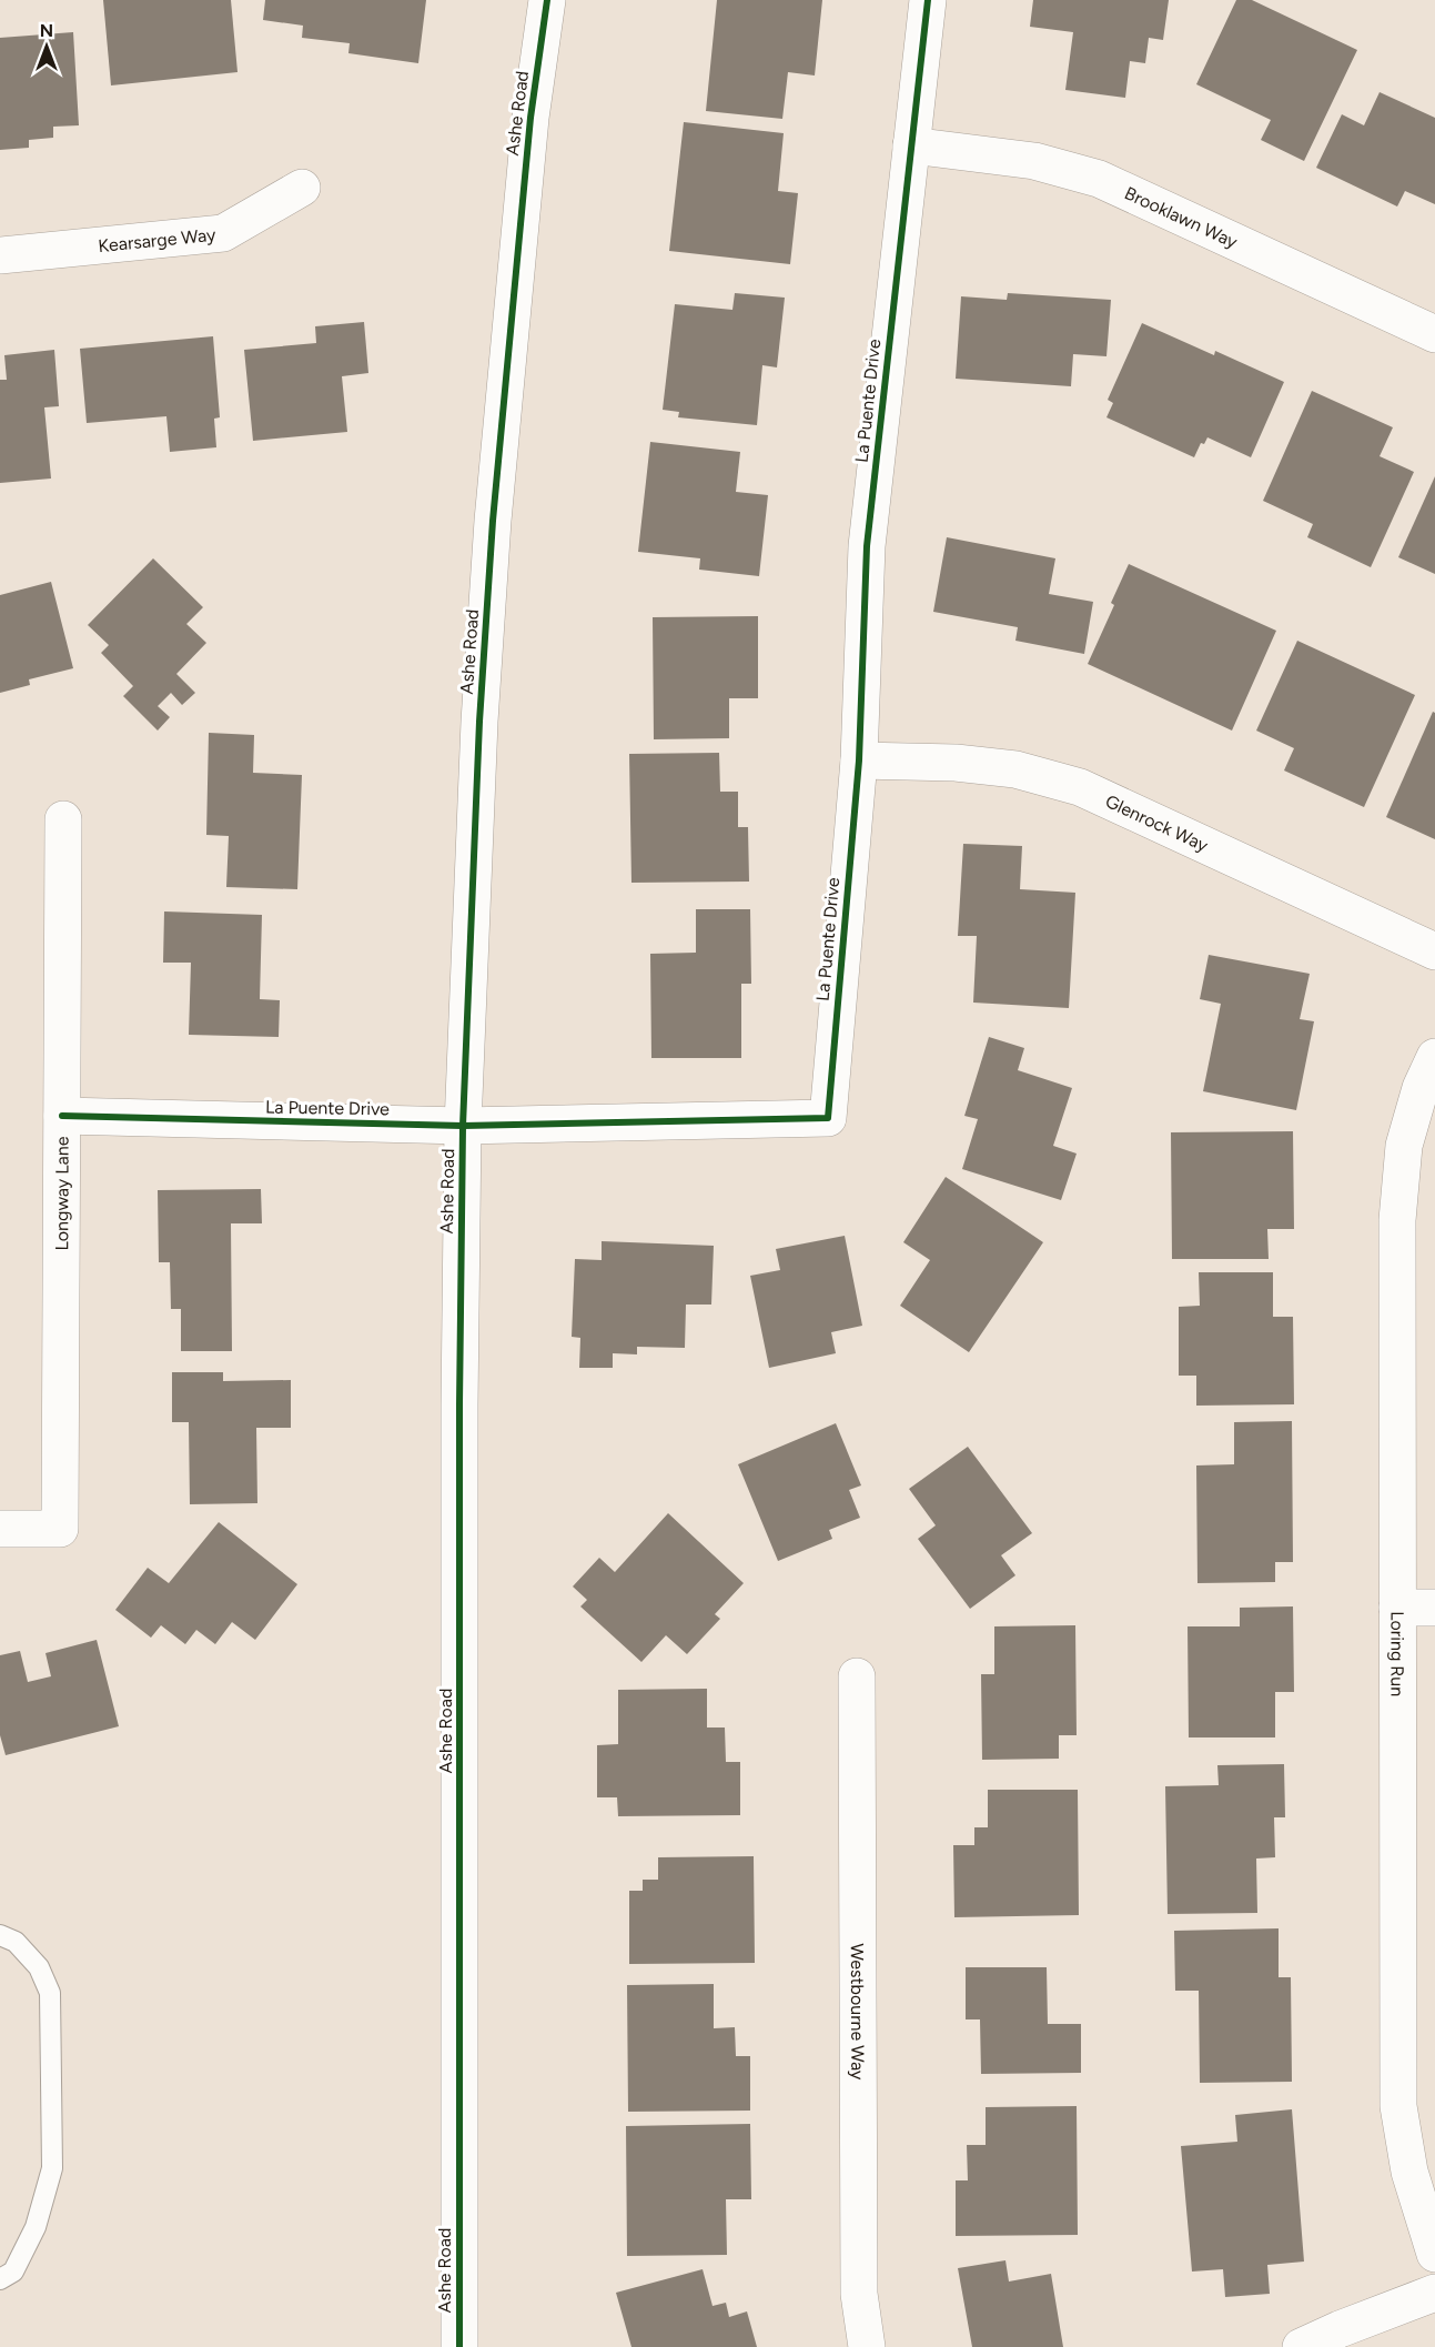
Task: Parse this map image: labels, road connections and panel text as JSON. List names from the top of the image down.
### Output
{
  "streets": {
    "street": [
      "Ashe Road",
      "Brooklawn Way",
      "Kearsarge Way",
      "La Puente Drive",
      "Glenrock Way",
      "Longway Lane",
      "Loring Run",
      "Westbourne Way"
    ]
  },
  "crossings": [
    ["Ashe Road", "La Puente Drive"],
    ["Brooklawn Way", "La Puente Drive"],
    ["La Puente Drive", "Glenrock Way"],
    ["La Puente Drive", "Longway Lane"]
  ],
  "north": "top"
}
